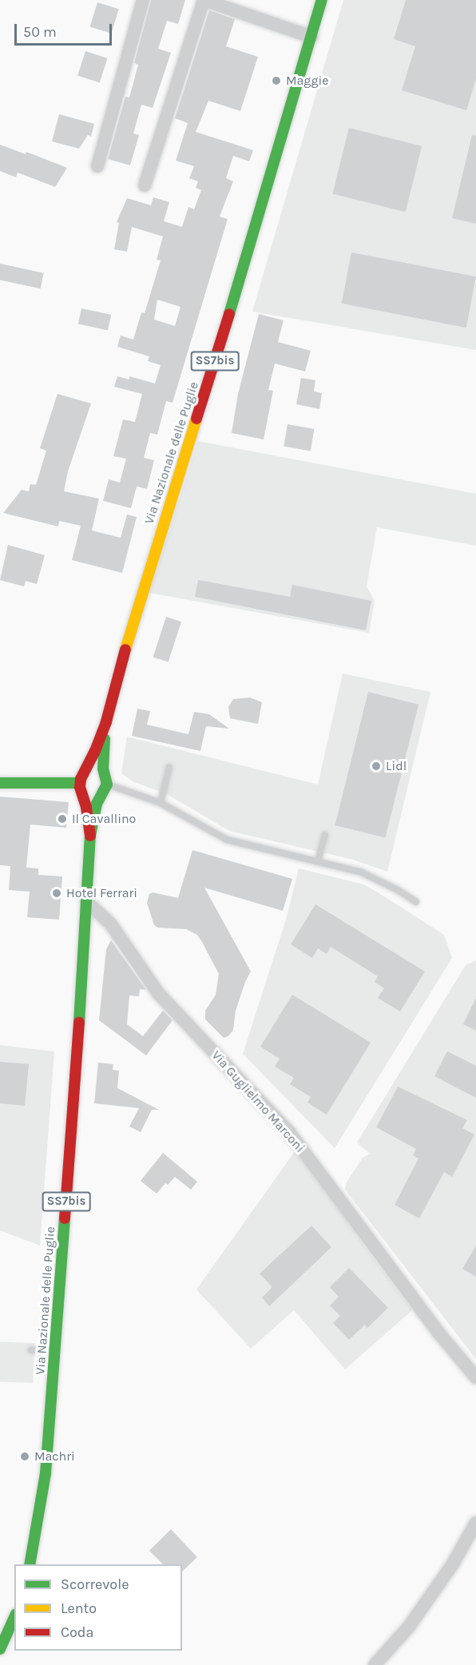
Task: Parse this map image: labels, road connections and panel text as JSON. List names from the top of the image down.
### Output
{
  "streets": {
    "main road": ["SS7bis", "Via Nazionale delle Puglie"],
    "street": ["Via Guglielmo Marconi"]
  },
  "crossings": [
    ["Via Nazionale delle Puglie", "Via Guglielmo Marconi"]
  ],
  "places": [
    "Maggie",
    "Lidl",
    "Il Cavallino",
    "Hotel Ferrari",
    "Machri"
  ],
  "legend": ["Scorrevole", "Lento", "Coda"],
  "scale_bar": "50 m"
}
